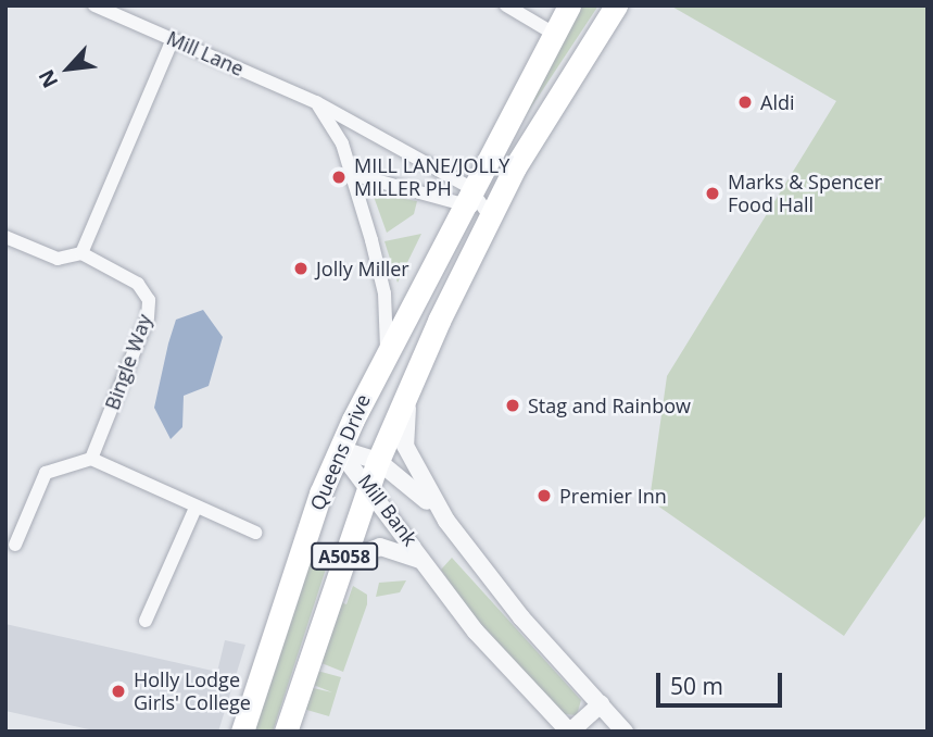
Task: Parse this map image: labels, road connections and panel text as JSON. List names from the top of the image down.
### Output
{
  "streets": {
    "highway": ["Queens Drive", "A5058"],
    "street": ["Mill Lane", "Bingle Way", "Mill Bank"]
  },
  "crossings": [
    ["Mill Lane", "Queens Drive"],
    ["Queens Drive", "Mill Bank"]
  ],
  "places": [
    "Aldi",
    "MILL LANE/JOLLY MILLER PH",
    "Marks & Spencer Food Hall",
    "Jolly Miller",
    "Stag and Rainbow",
    "Premier Inn",
    "Holly Lodge Girls' College"
  ],
  "scale_bar": "50 m",
  "north": "bottom left"
}
